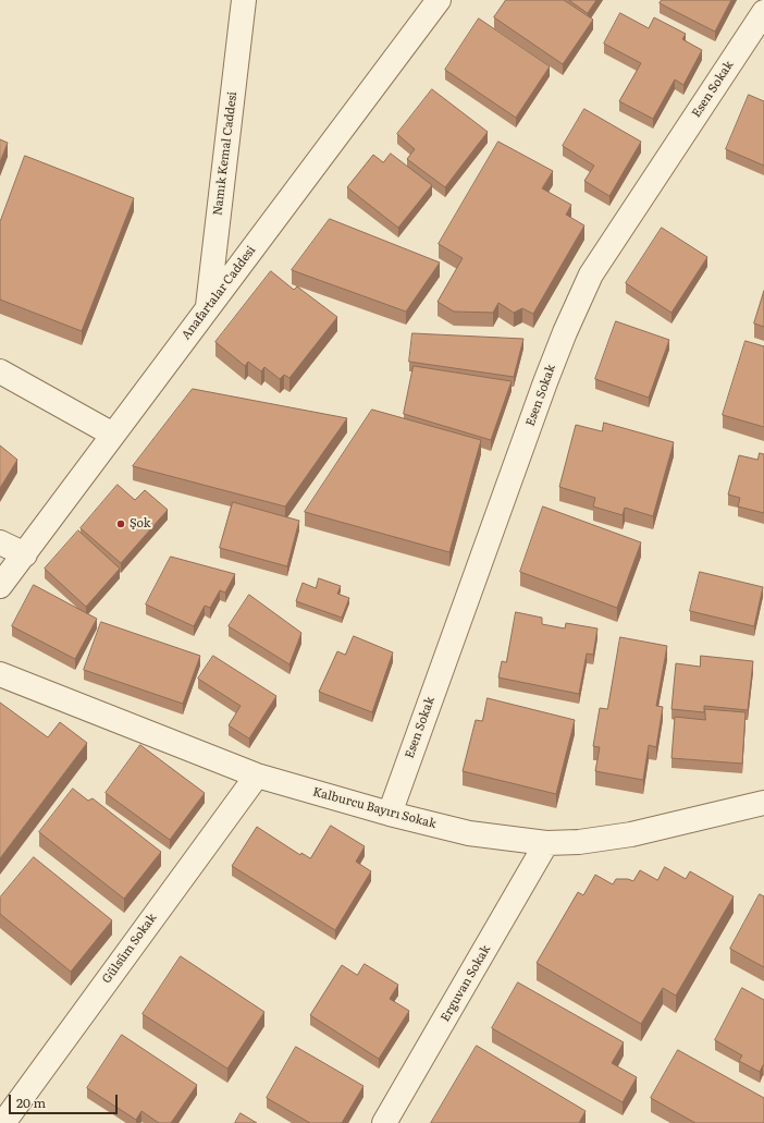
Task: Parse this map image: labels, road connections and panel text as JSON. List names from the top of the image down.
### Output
{
  "streets": {
    "street": [
      "Esen Sokak",
      "Namık Kemal Caddesi",
      "Anafartalar Caddesi",
      "Kalburcu Bayırı Sokak",
      "Gülsüm Sokak",
      "Erguvan Sokak"
    ]
  },
  "crossings": [
    ["Esen Sokak", "Kalburcu Bayırı Sokak"],
    ["Namık Kemal Caddesi", "Anafartalar Caddesi"],
    ["Kalburcu Bayırı Sokak", "Gülsüm Sokak"],
    ["Kalburcu Bayırı Sokak", "Erguvan Sokak"]
  ],
  "places": ["Şok"],
  "scale_bar": "20 m"
}
